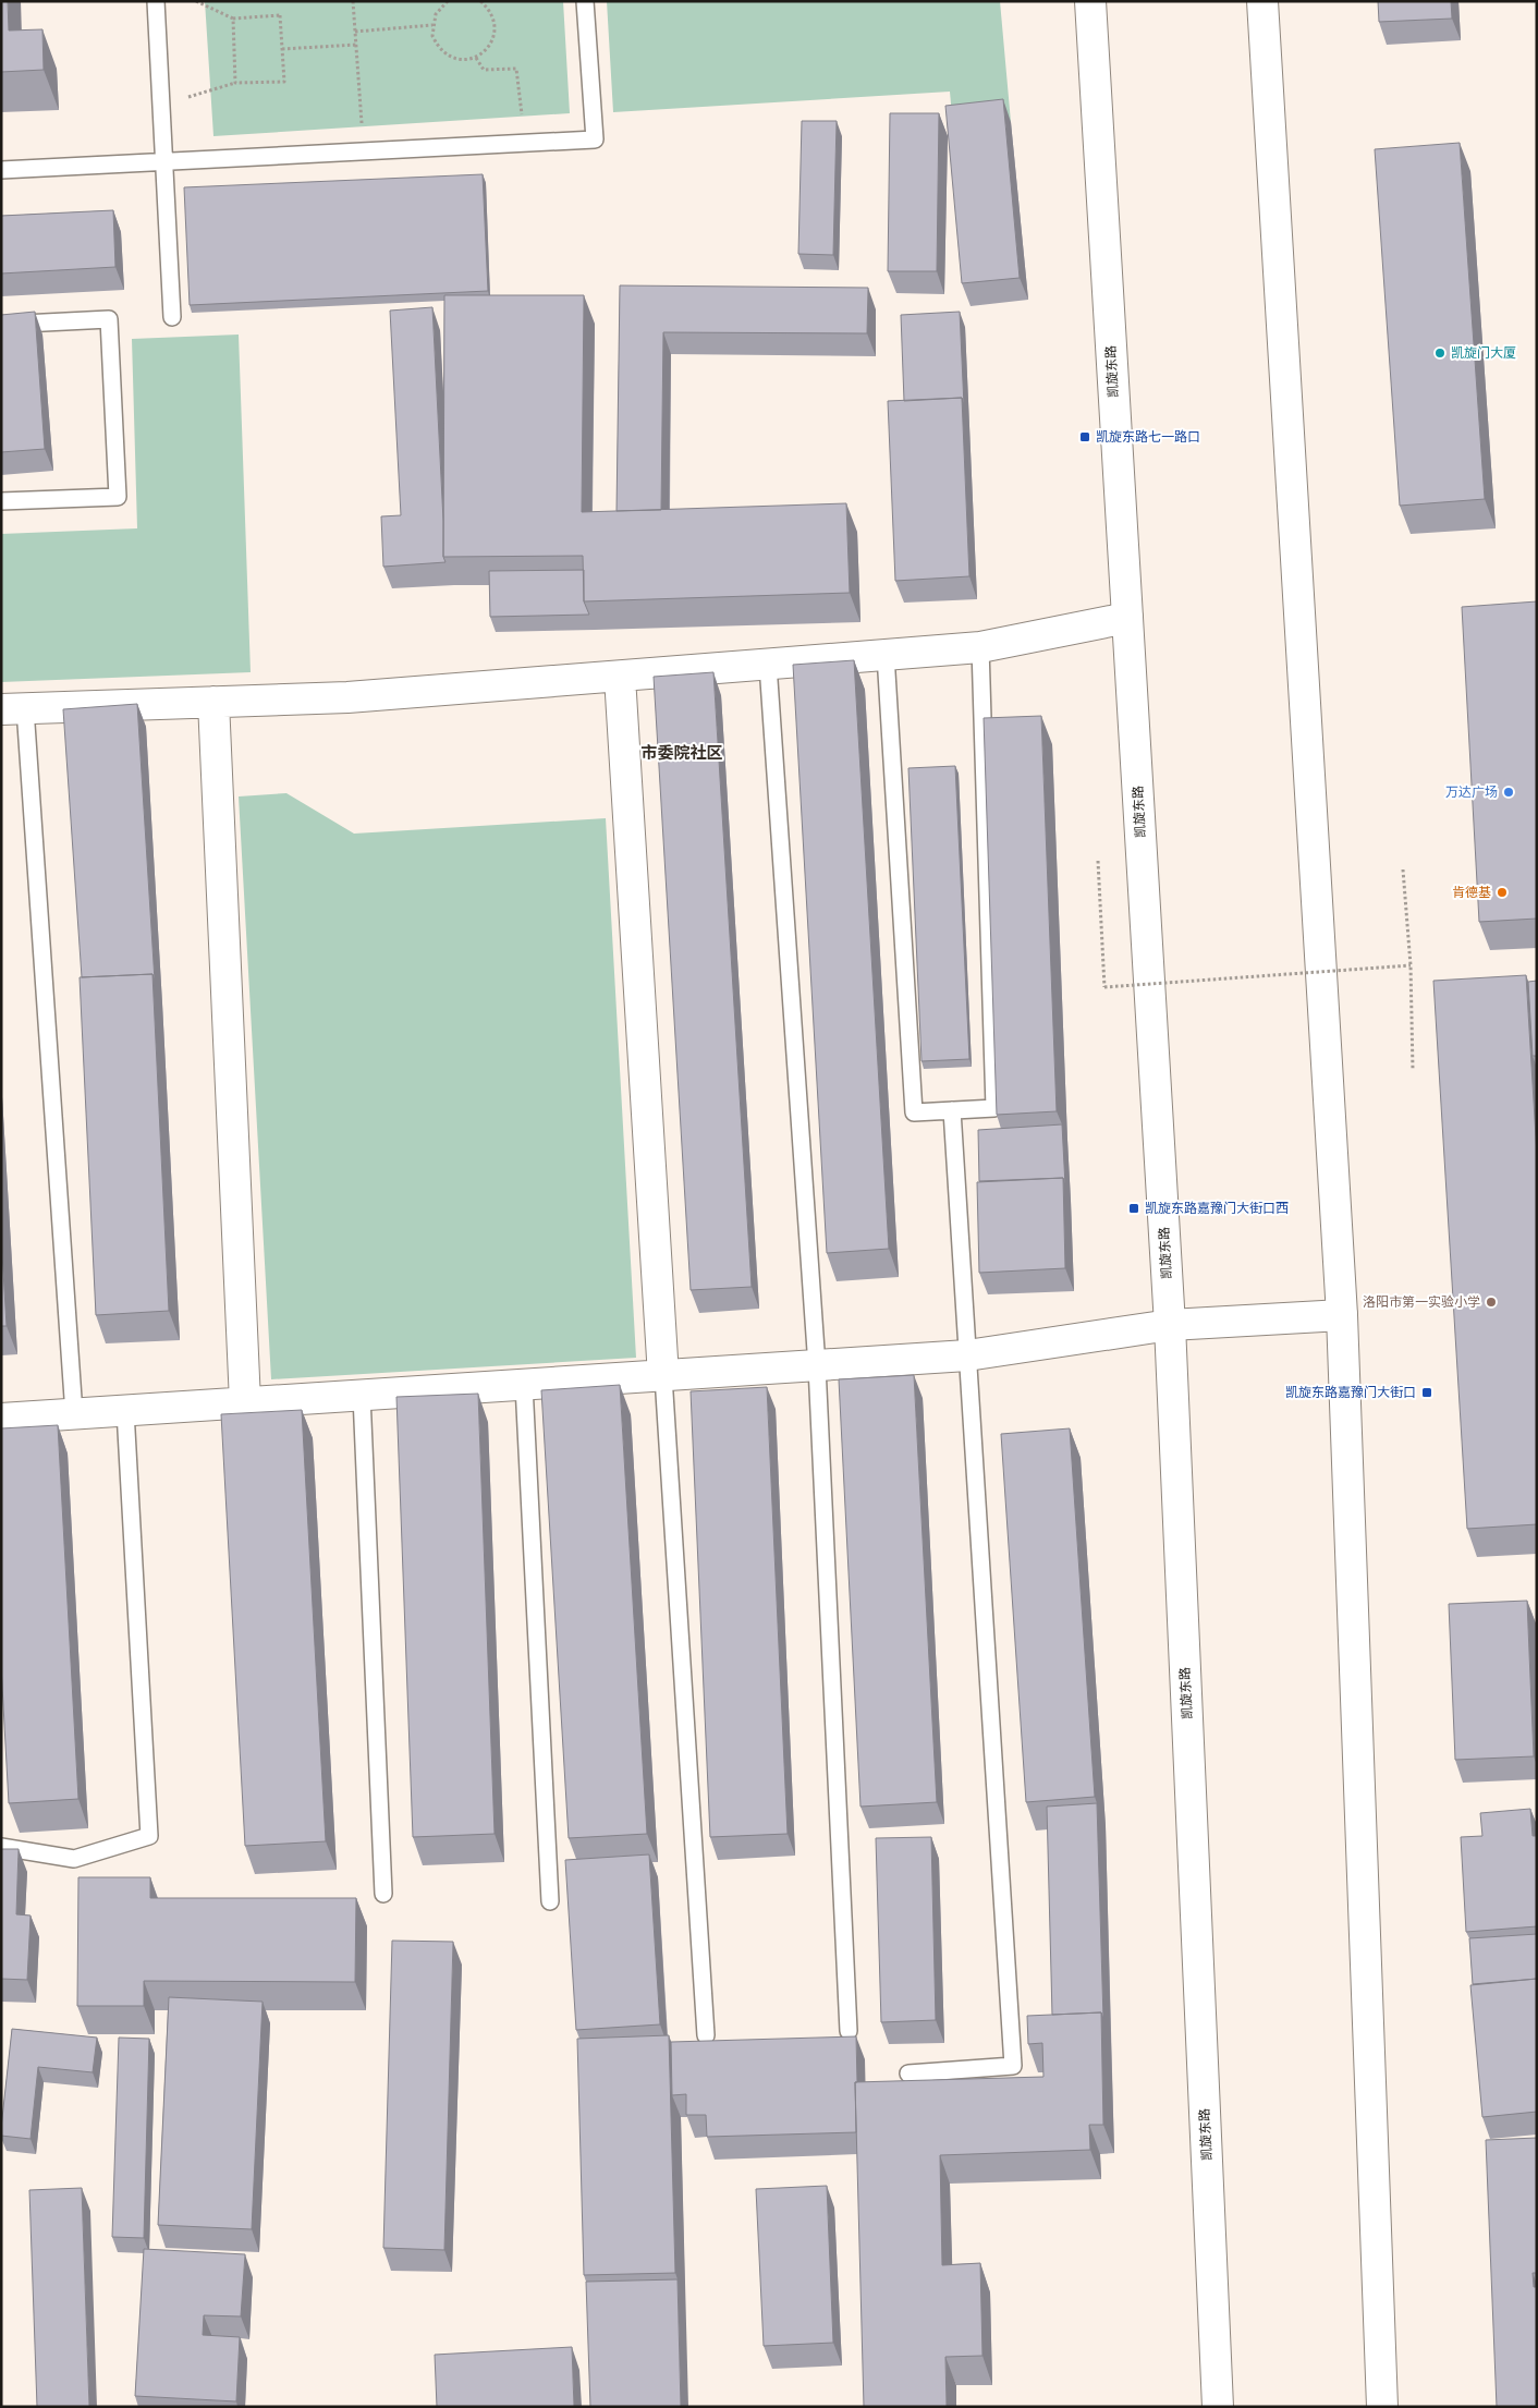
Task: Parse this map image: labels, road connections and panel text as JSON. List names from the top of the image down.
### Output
{
  "streets": {
    "main road": ["凯旋东路"]
  },
  "districts": ["市委院社区"],
  "places": {
    "other": [
      "凯旋门大厦",
      "万达广场",
      "肯德基",
      "洛阳市第一实验小学"
    ],
    "transit": ["凯旋东路七一路口", "凯旋东路嘉豫门大街口西", "凯旋东路嘉豫门大街口"]
  }
}
